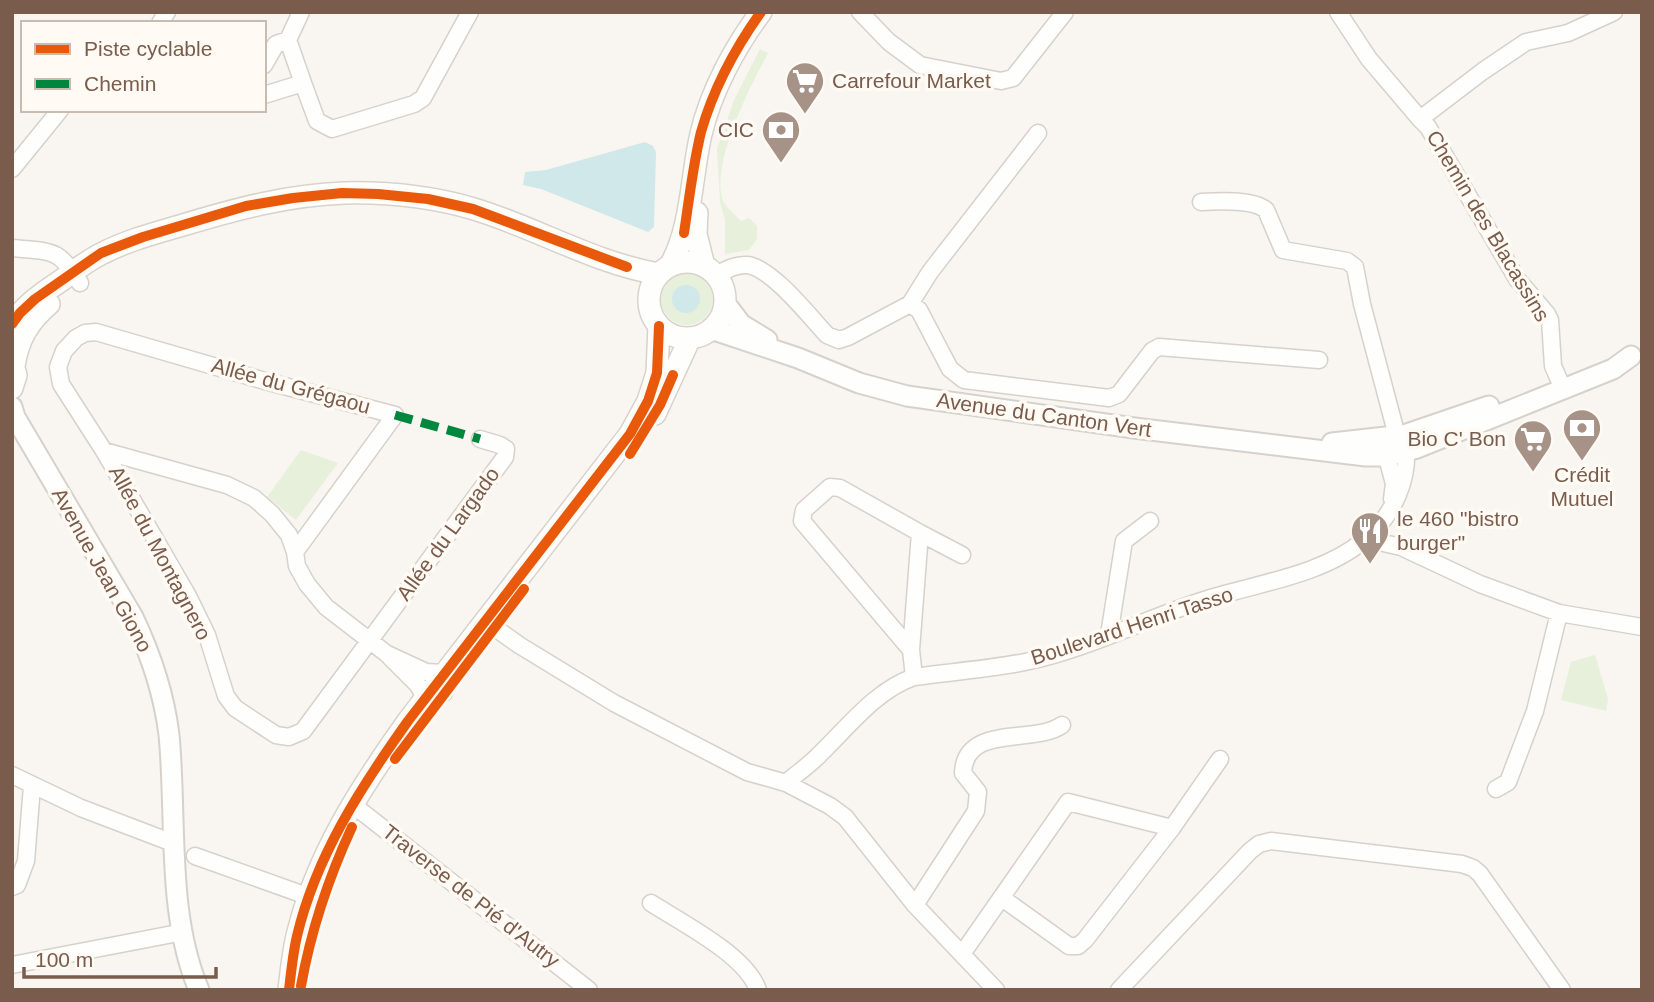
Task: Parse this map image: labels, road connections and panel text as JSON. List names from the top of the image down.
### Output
{
  "streets": {
    "street": [
      "Chemin des Blacassins",
      "Allée du Grégaou",
      "Avenue du Canton Vert",
      "Allée du Largado",
      "Allée du Montagnero",
      "Avenue Jean Giono",
      "Boulevard Henri Tasso",
      "Traverse de Pié d'Autry"
    ]
  },
  "crossings": [
    ["Chemin des Blacassins", "Avenue du Canton Vert"],
    ["Allée du Grégaou", "Allée du Montagnero"],
    ["Avenue du Canton Vert", "Boulevard Henri Tasso"],
    ["Allée du Largado", "Allée du Montagnero"]
  ],
  "places": {
    "supermarket": ["Carrefour Market", "Bio C' Bon"],
    "bank": ["CIC", "Crédit Mutuel"],
    "restaurant": ["le 460 \"bistro burger\""]
  },
  "legend": ["Piste cyclable", "Chemin"],
  "scale_bar": "100 m"
}
